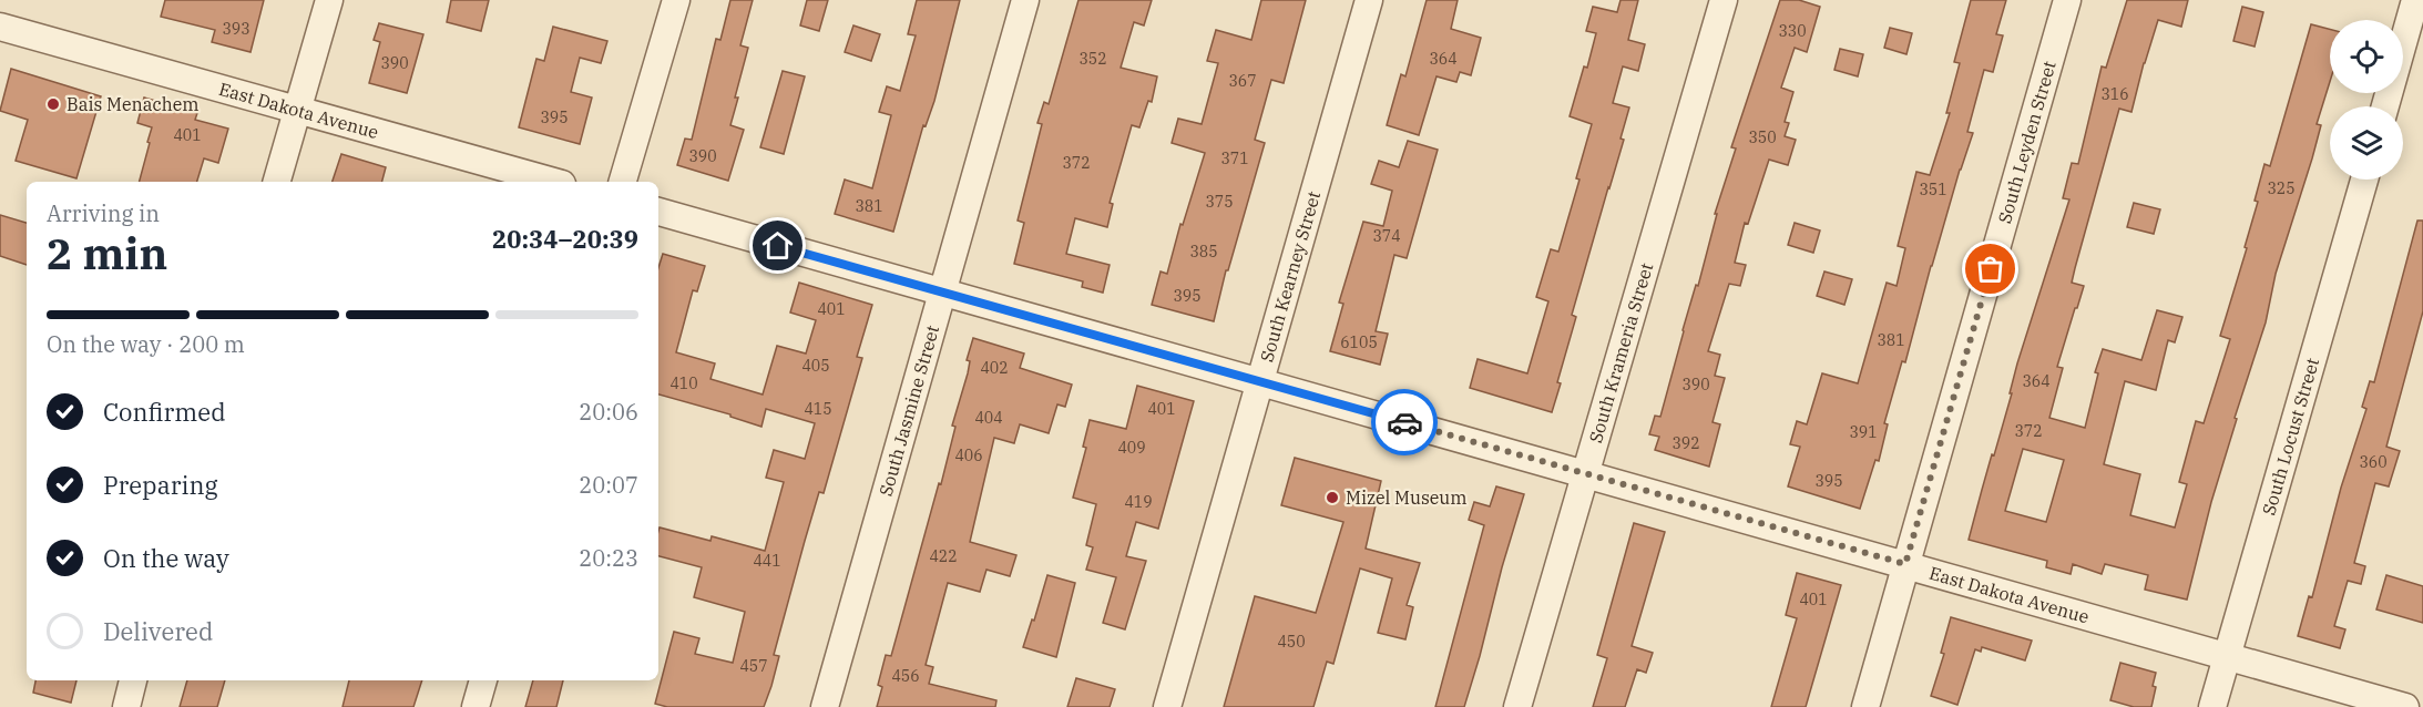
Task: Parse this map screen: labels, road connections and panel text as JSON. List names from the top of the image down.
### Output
{
  "streets": {
    "street": [
      "East Dakota Avenue",
      "South Leyden Street",
      "South Kearney Street",
      "South Krameria Street",
      "South Jasmine Street",
      "South Locust Street"
    ]
  },
  "crossings": [
    ["East Dakota Avenue", "South Leyden Street"],
    ["East Dakota Avenue", "South Kearney Street"],
    ["East Dakota Avenue", "South Krameria Street"],
    ["East Dakota Avenue", "South Jasmine Street"],
    ["East Dakota Avenue", "South Locust Street"]
  ],
  "places": ["Bais Menachem", "Mizel Museum"],
  "house_numbers": [
    "393",
    "330",
    "352",
    "364",
    "390",
    "367",
    "316",
    "395",
    "401",
    "350",
    "390",
    "371",
    "372",
    "325",
    "351",
    "375",
    "381",
    "374",
    "385",
    "395",
    "401",
    "381",
    "6105",
    "405",
    "402",
    "364",
    "410",
    "390",
    "415",
    "401",
    "404",
    "372",
    "391",
    "392",
    "409",
    "406",
    "360",
    "395",
    "419",
    "422",
    "441",
    "401",
    "450",
    "457",
    "456"
  ],
  "page": {
    "heading": ["2 min", "Arriving in", "20:34–20:39"],
    "bar": "On the way · 200 m",
    "list": [
      ["Confirmed", "20:06"],
      ["Preparing", "20:07"],
      ["On the way", "20:23"],
      "Delivered"
    ]
  }
}
